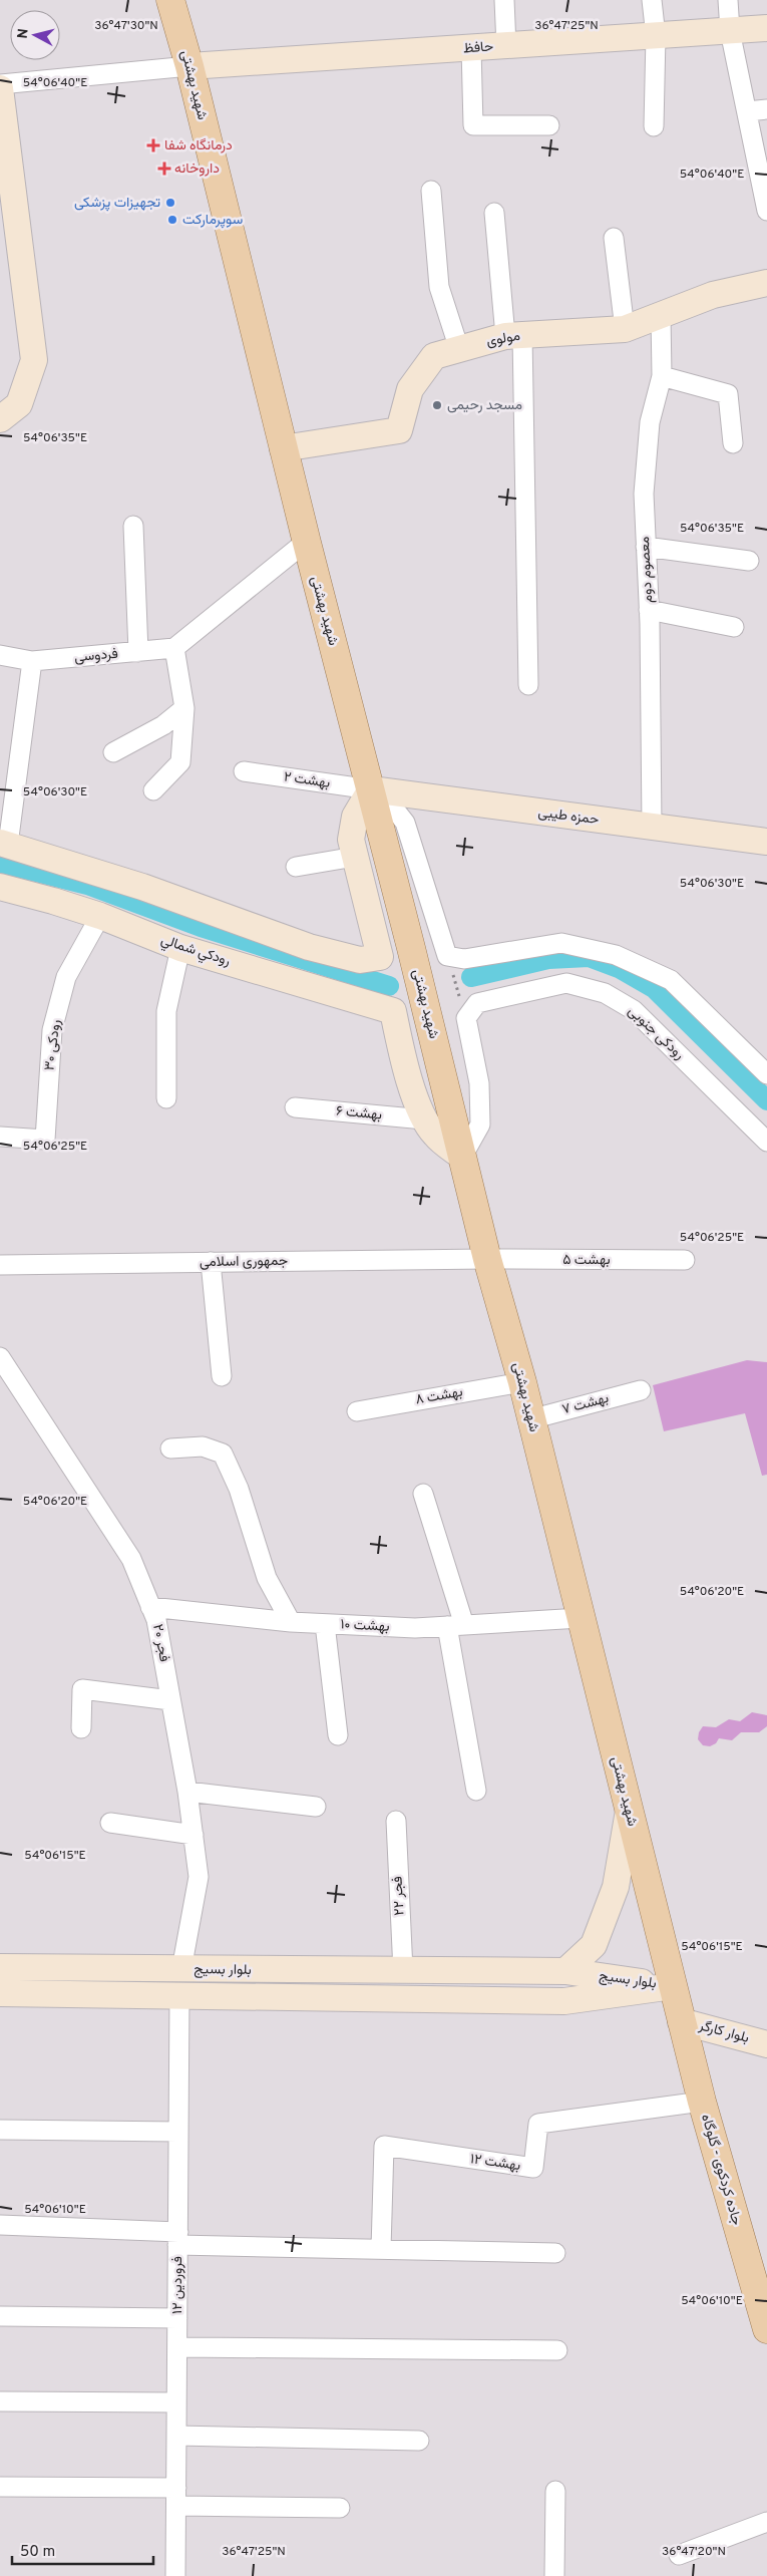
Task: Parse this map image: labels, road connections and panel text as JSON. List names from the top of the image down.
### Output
{
  "streets": {
    "main road": ["شهید بهشتی", "جاده کردکوی - گلوگاه"],
    "street": [
      "حافظ",
      "مولوی",
      "معصوم دوم",
      "فردوسی",
      "بهشت ۲",
      "حمزه طیبی",
      "رودکي شمالي",
      "رودکی جنوبی",
      "رودکی ۳۰",
      "بهشت ۶",
      "بهشت ۵",
      "جمهوری اسلامی",
      "بهشت ۸",
      "بهشت ۷",
      "بهشت ۱۰",
      "فجر ۲۰",
      "فجر ۲۲",
      "بلوار بسیج",
      "بلوار کارگر",
      "بهشت ۱۲",
      "۱۲ فروردین"
    ]
  },
  "crossings": [
    ["حافظ", "شهید بهشتی"],
    ["شهید بهشتی", "مولوی"],
    ["شهید بهشتی", "بهشت ۲"],
    ["شهید بهشتی", "حمزه طیبی"],
    ["شهید بهشتی", "بهشت ۵"],
    ["شهید بهشتی", "جمهوری اسلامی"],
    ["شهید بهشتی", "بهشت ۸"],
    ["شهید بهشتی", "بهشت ۷"],
    ["شهید بهشتی", "بهشت ۱۰"],
    ["شهید بهشتی", "بلوار بسیج"],
    ["شهید بهشتی", "بلوار کارگر"],
    ["شهید بهشتی", "جاده کردکوی - گلوگاه"],
    ["مولوی", "معصوم دوم"],
    ["معصوم دوم", "حمزه طیبی"],
    ["بهشت ۲", "حمزه طیبی"],
    ["رودکي شمالي", "رودکی ۳۰"],
    ["رودکي شمالي", "بهشت ۶"],
    ["بهشت ۵", "جمهوری اسلامی"],
    ["بهشت ۱۰", "فجر ۲۰"],
    ["فجر ۲۰", "بلوار بسیج"],
    ["فجر ۲۲", "بلوار بسیج"],
    ["بلوار بسیج", "بلوار کارگر"],
    ["بلوار بسیج", "جاده کردکوی - گلوگاه"],
    ["بلوار بسیج", "۱۲ فروردین"],
    ["بلوار کارگر", "جاده کردکوی - گلوگاه"],
    ["بهشت ۱۲", "جاده کردکوی - گلوگاه"]
  ],
  "places": {
    "health": ["درمانگاه شفا", "داروخانه"],
    "other": ["تجهیزات پزشکی", "سوپرمارکت", "مسجد رحیمی"]
  },
  "scale_bar": "50 m",
  "north": "left",
  "coordinates": [
    "36°47'25\"N",
    "36°47'30\"N",
    "54°06'40\"E",
    "54°06'35\"E",
    "54°06'30\"E",
    "54°06'25\"E",
    "54°06'20\"E",
    "54°06'15\"E",
    "54°06'10\"E",
    "36°47'20\"N"
  ]
}
